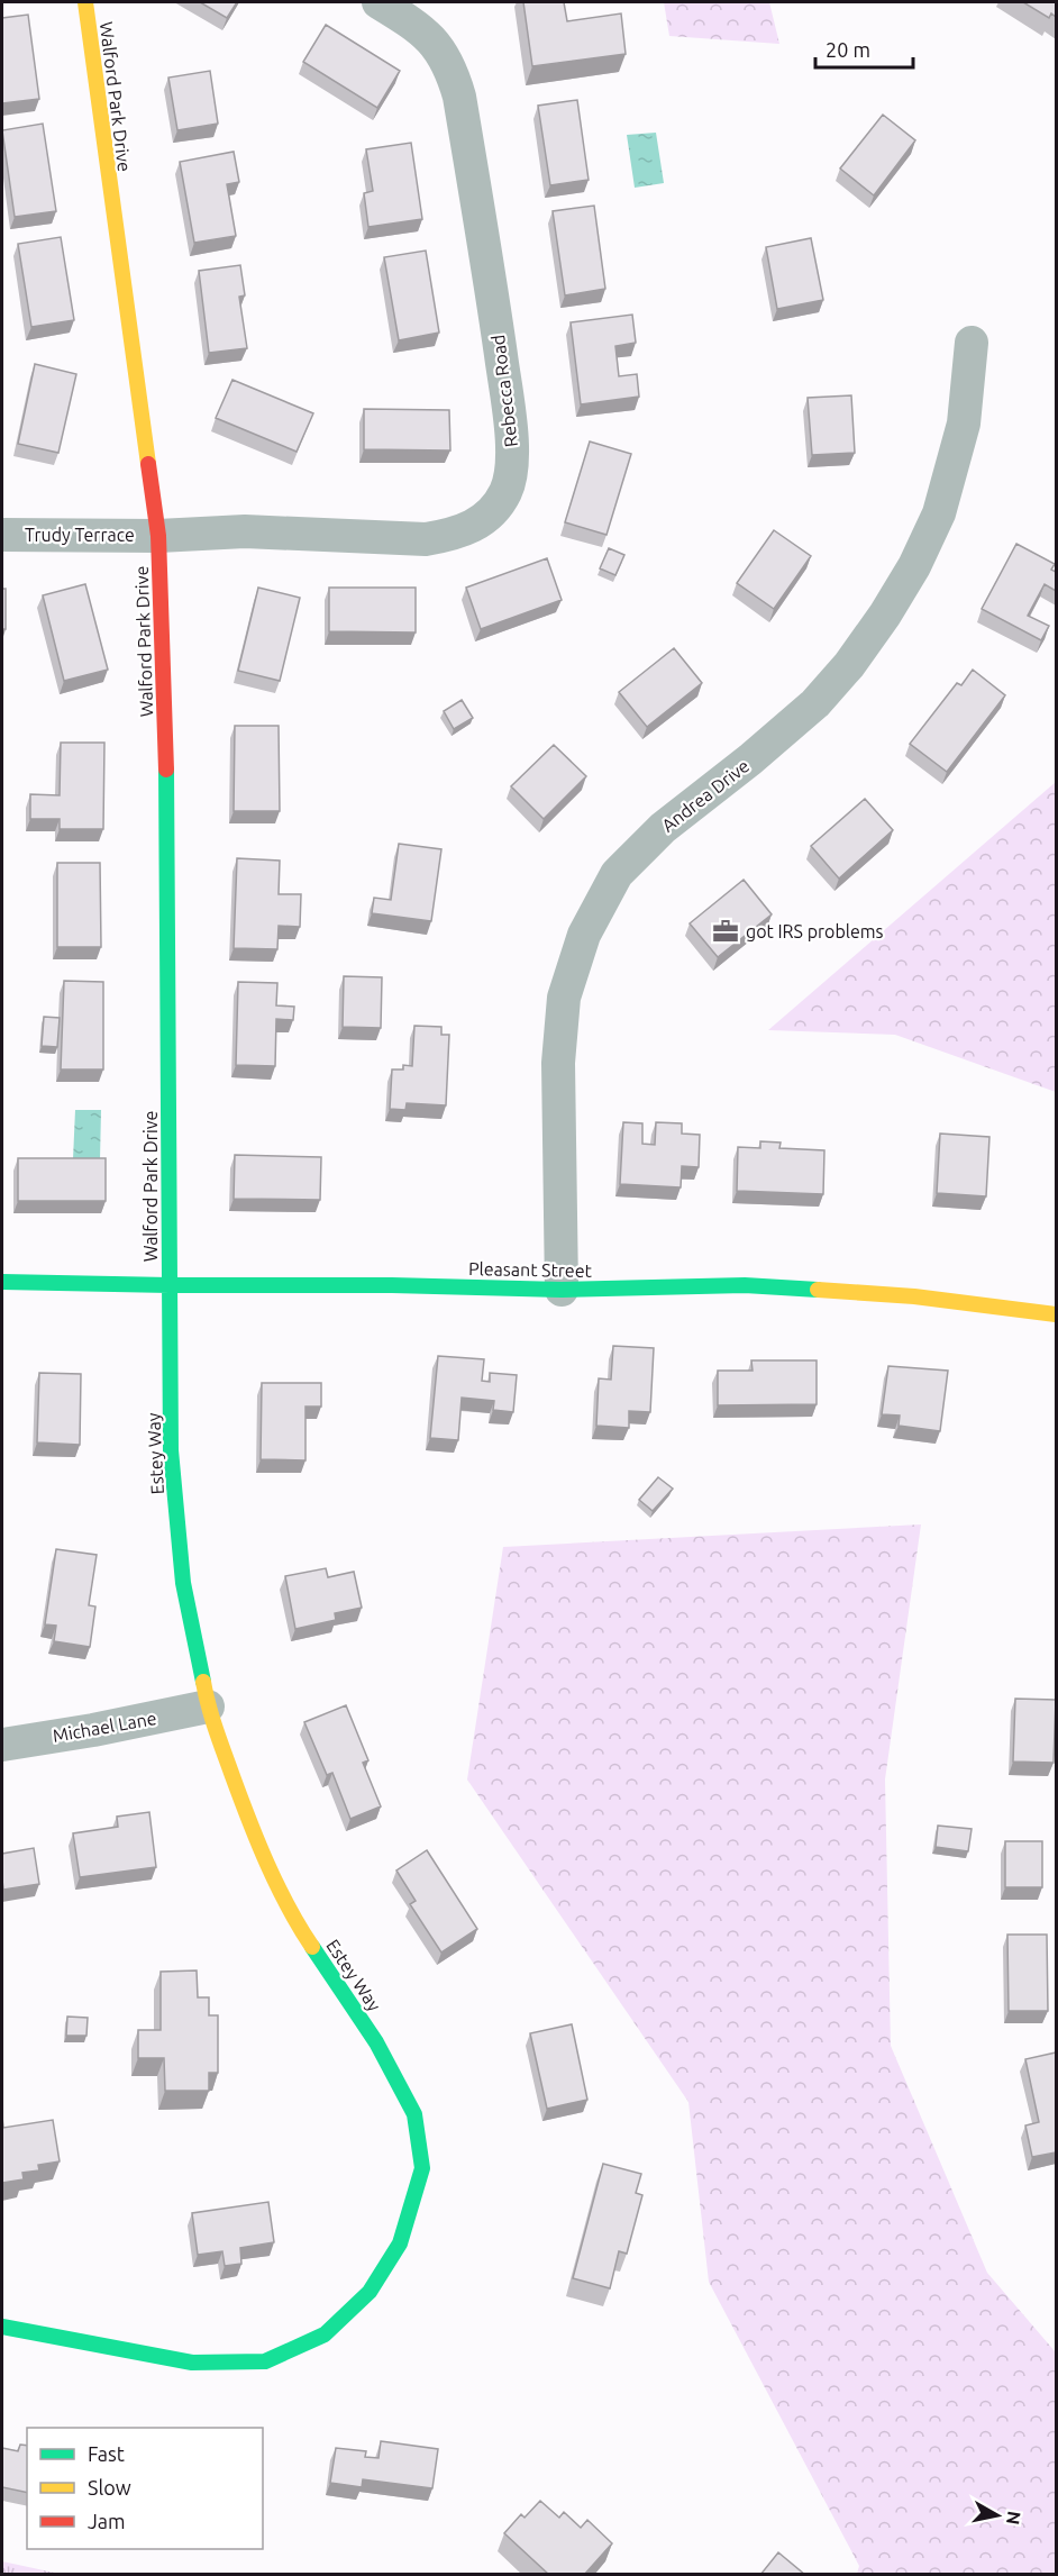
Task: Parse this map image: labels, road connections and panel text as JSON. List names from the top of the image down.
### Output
{
  "streets": {
    "street": [
      "Walford Park Drive",
      "Rebecca Road",
      "Trudy Terrace",
      "Andrea Drive",
      "Pleasant Street",
      "Estey Way",
      "Michael Lane"
    ]
  },
  "crossings": [
    ["Walford Park Drive", "Rebecca Road"],
    ["Walford Park Drive", "Trudy Terrace"],
    ["Walford Park Drive", "Pleasant Street"],
    ["Walford Park Drive", "Estey Way"],
    ["Rebecca Road", "Trudy Terrace"],
    ["Andrea Drive", "Pleasant Street"],
    ["Pleasant Street", "Estey Way"],
    ["Estey Way", "Michael Lane"]
  ],
  "places": {
    "office": ["got IRS problems"]
  },
  "legend": ["Fast", "Slow", "Jam"],
  "scale_bar": "20 m",
  "north": "right"
}
